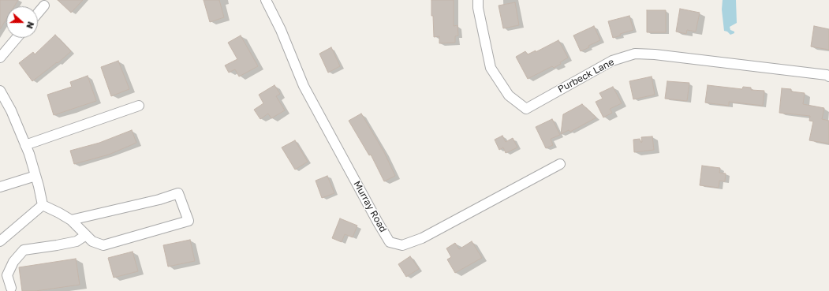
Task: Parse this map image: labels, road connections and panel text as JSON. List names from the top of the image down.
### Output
{
  "streets": {
    "street": ["Purbeck Lane", "Murray Road"]
  },
  "north": "right"
}
